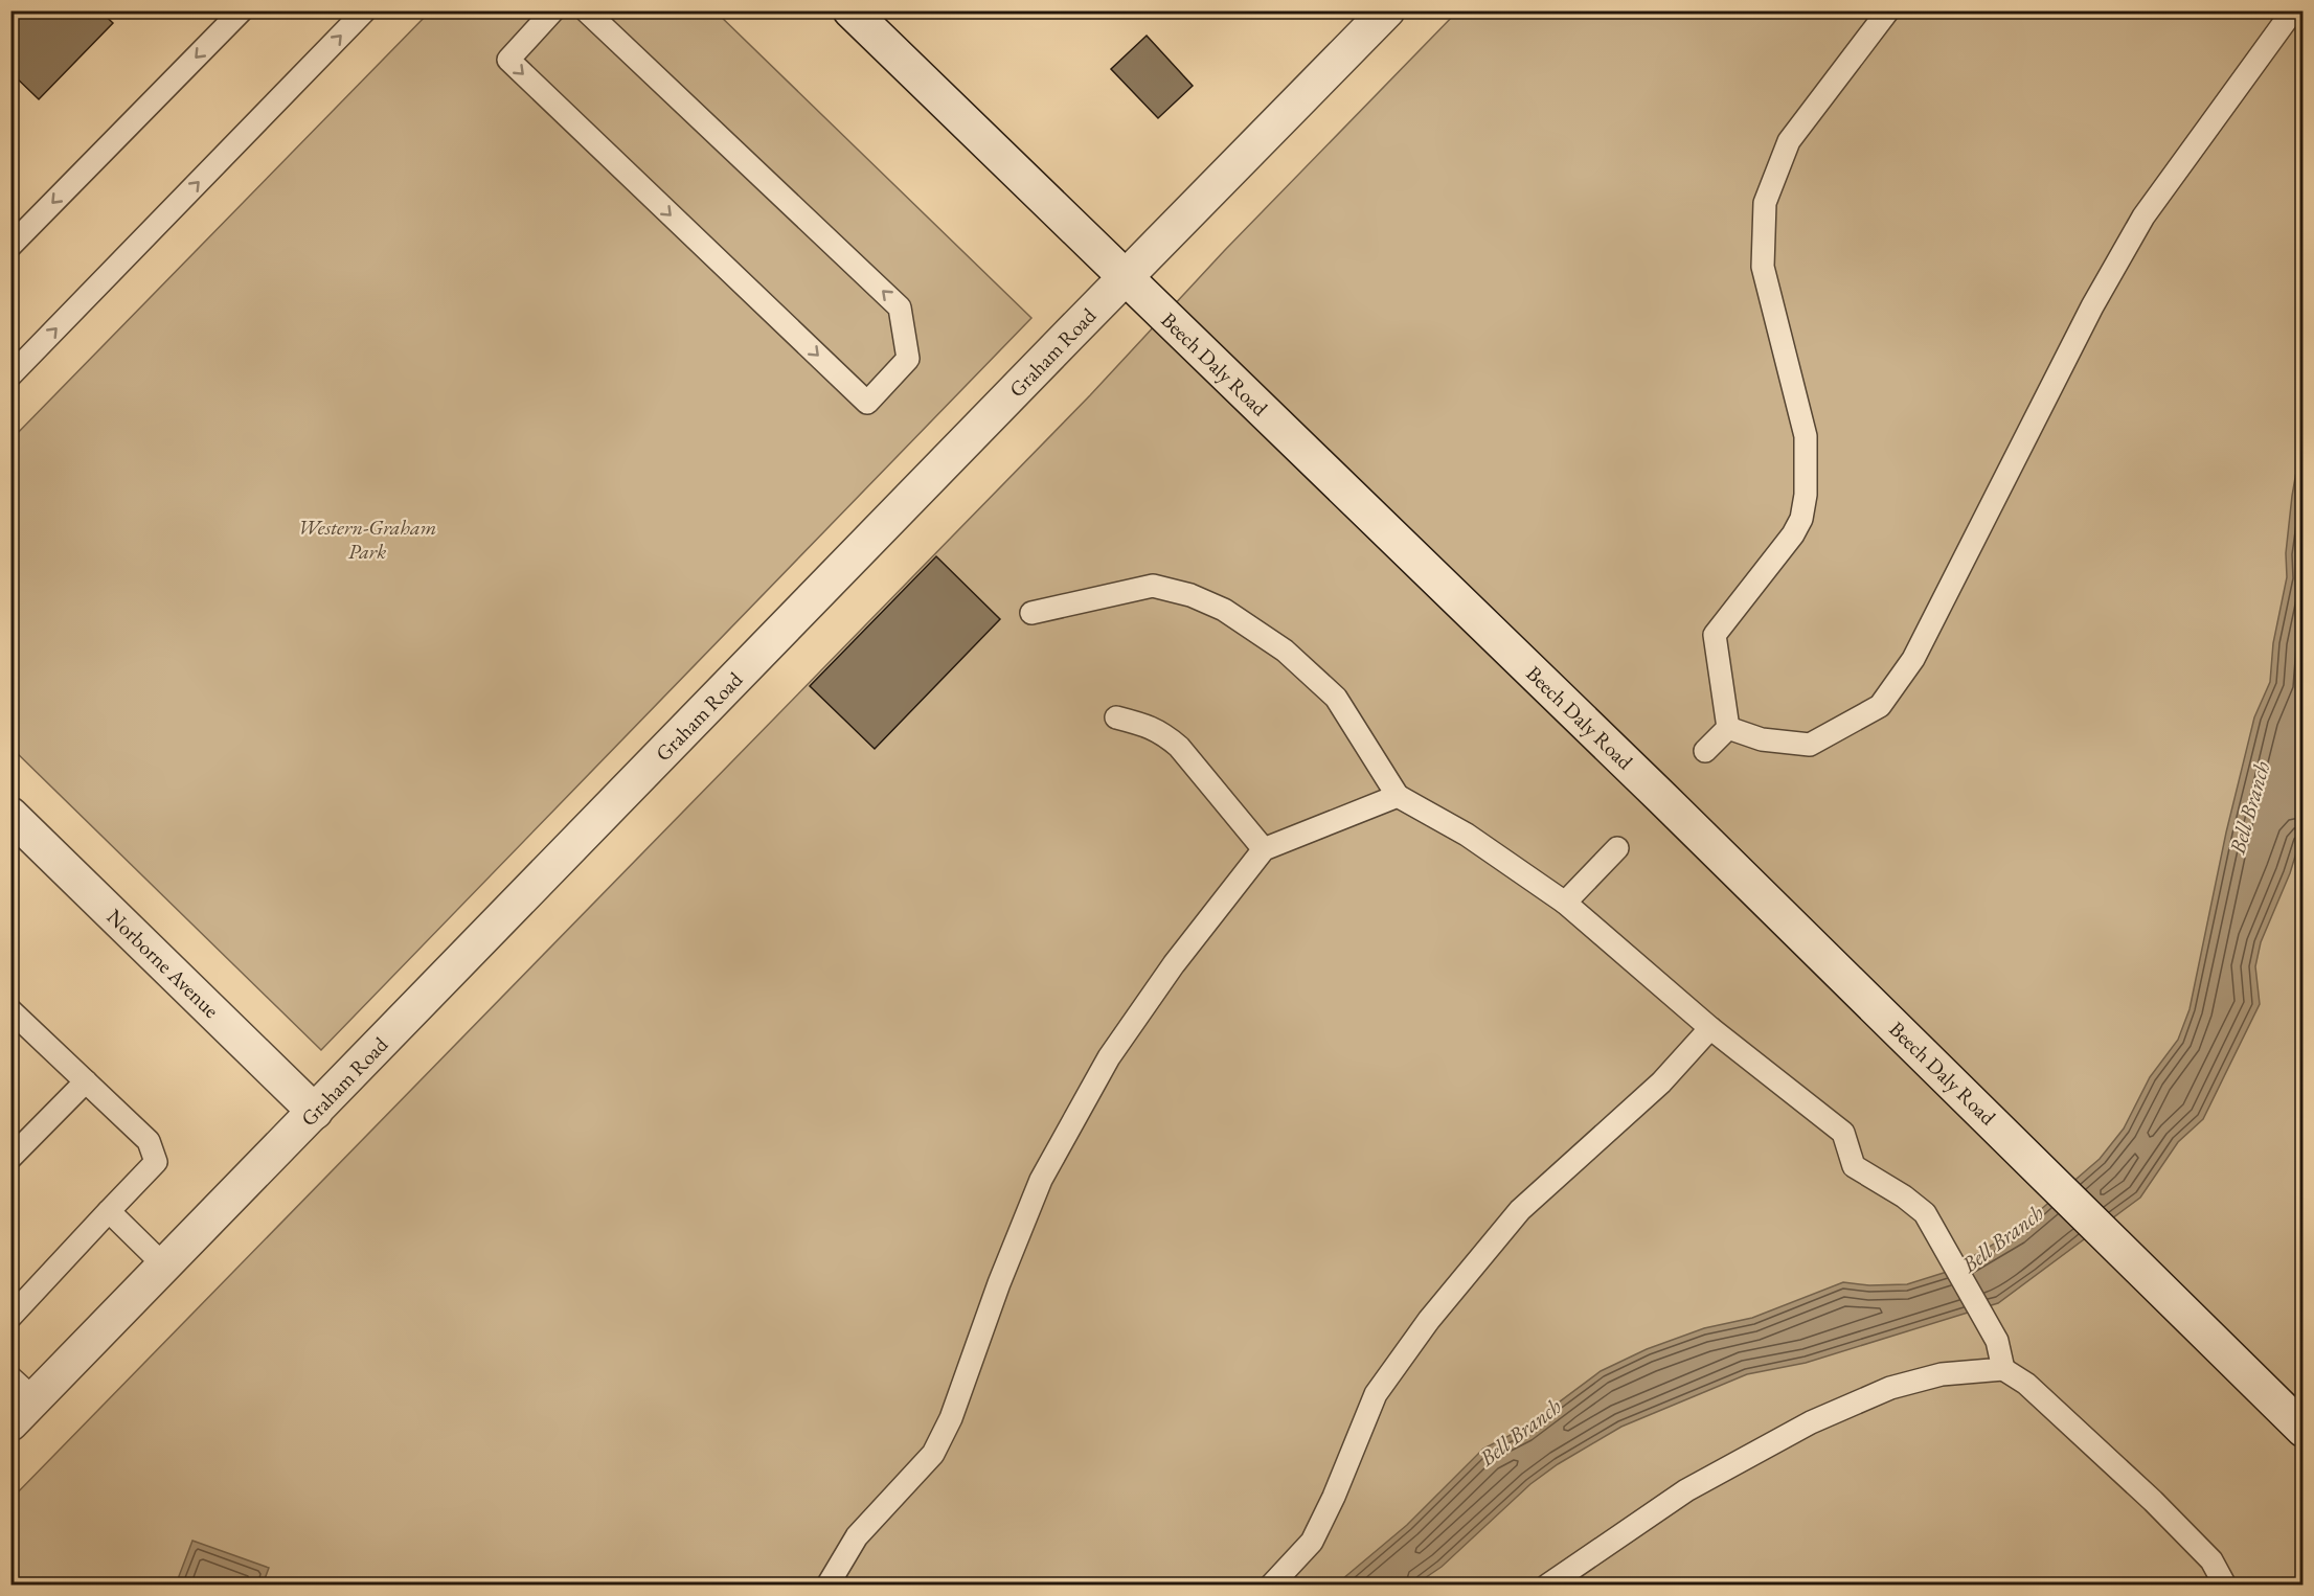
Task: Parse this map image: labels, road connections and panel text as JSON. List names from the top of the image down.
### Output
{
  "streets": {
    "street": ["Graham Road", "Beech Daly Road", "Norborne Avenue"]
  },
  "crossings": [
    ["Graham Road", "Beech Daly Road"],
    ["Graham Road", "Norborne Avenue"]
  ],
  "water": ["Bell Branch"],
  "parks": ["Western-Graham Park"]
}
